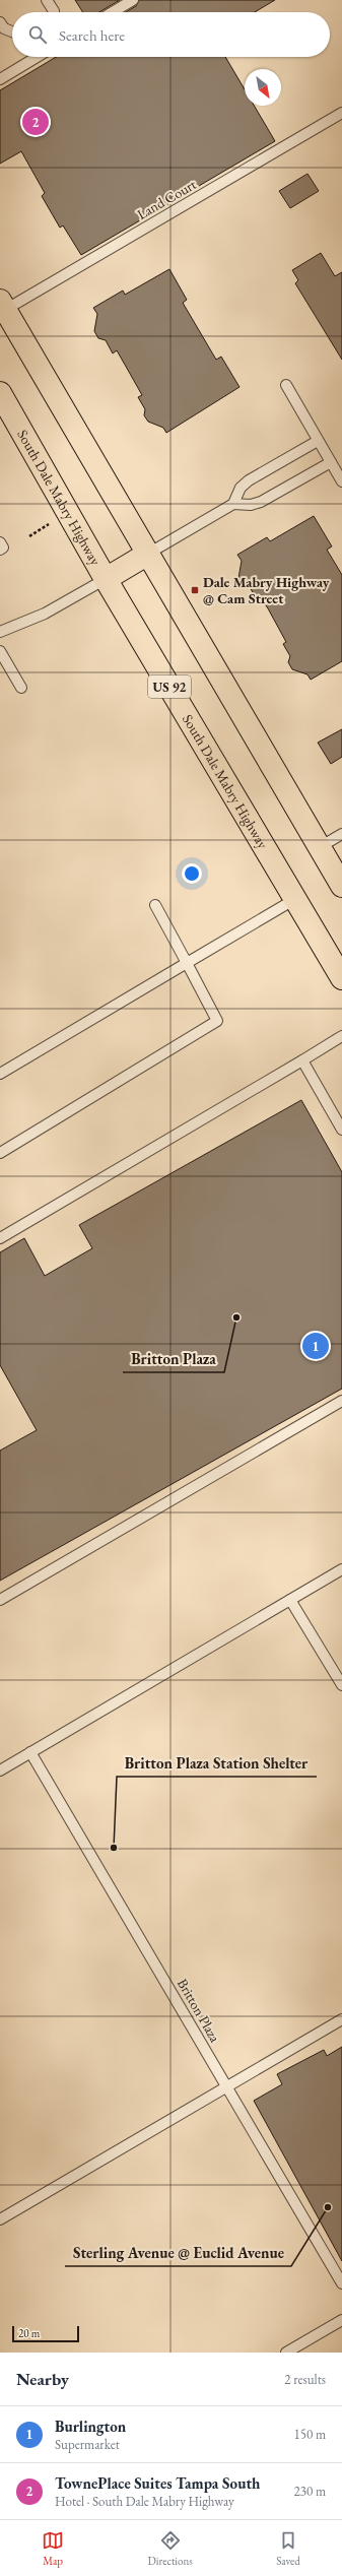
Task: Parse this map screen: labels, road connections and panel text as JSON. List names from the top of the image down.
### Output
{
  "streets": {
    "main road": ["South Dale Mabry Highway", "US 92"],
    "lane": ["Land Court", "Britton Plaza"]
  },
  "places": {
    "transit": ["Dale Mabry Highway @ Cam Street"],
    "other": ["Britton Plaza", "Britton Plaza Station Shelter", "Sterling Avenue @ Euclid Avenue"]
  },
  "scale_bar": "20 m",
  "north": "bottom right",
  "page": {
    "search": "Search here",
    "pins": ["2", "1"],
    "scale": "20 m",
    "heading": ["Nearby", "2 results"],
    "list": [
      {
        "mark": "1",
        "name": "Burlington",
        "note": "Supermarket",
        "value": "150 m"
      },
      {
        "mark": "2",
        "name": "TownePlace Suites Tampa South",
        "note": "Hotel · South Dale Mabry Highway",
        "value": "230 m"
      }
    ],
    "nav": ["Map", "Directions", "Saved"]
  }
}
